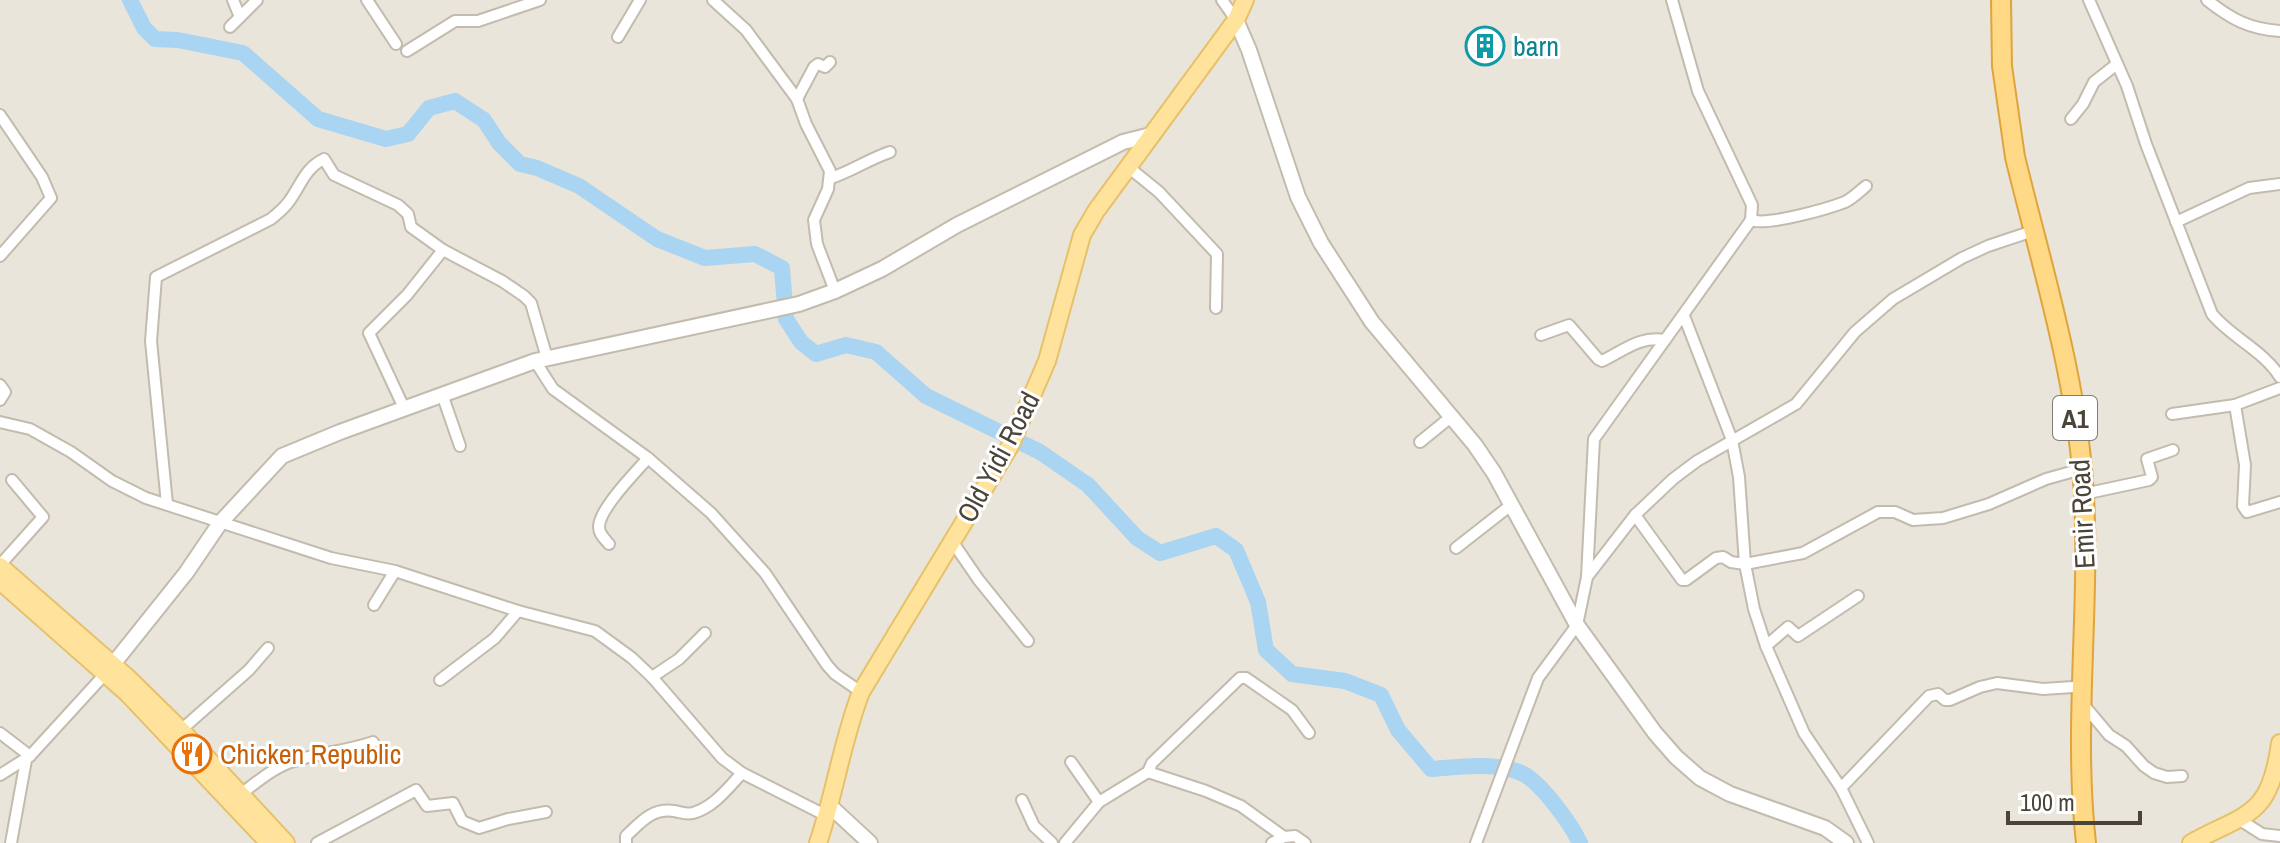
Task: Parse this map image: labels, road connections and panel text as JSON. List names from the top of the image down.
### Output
{
  "streets": {
    "highway": ["A1", "Emir Road"],
    "main road": ["Old Yidi Road"]
  },
  "places": {
    "building": ["barn"],
    "restaurant": ["Chicken Republic"]
  },
  "scale_bar": "100 m"
}
